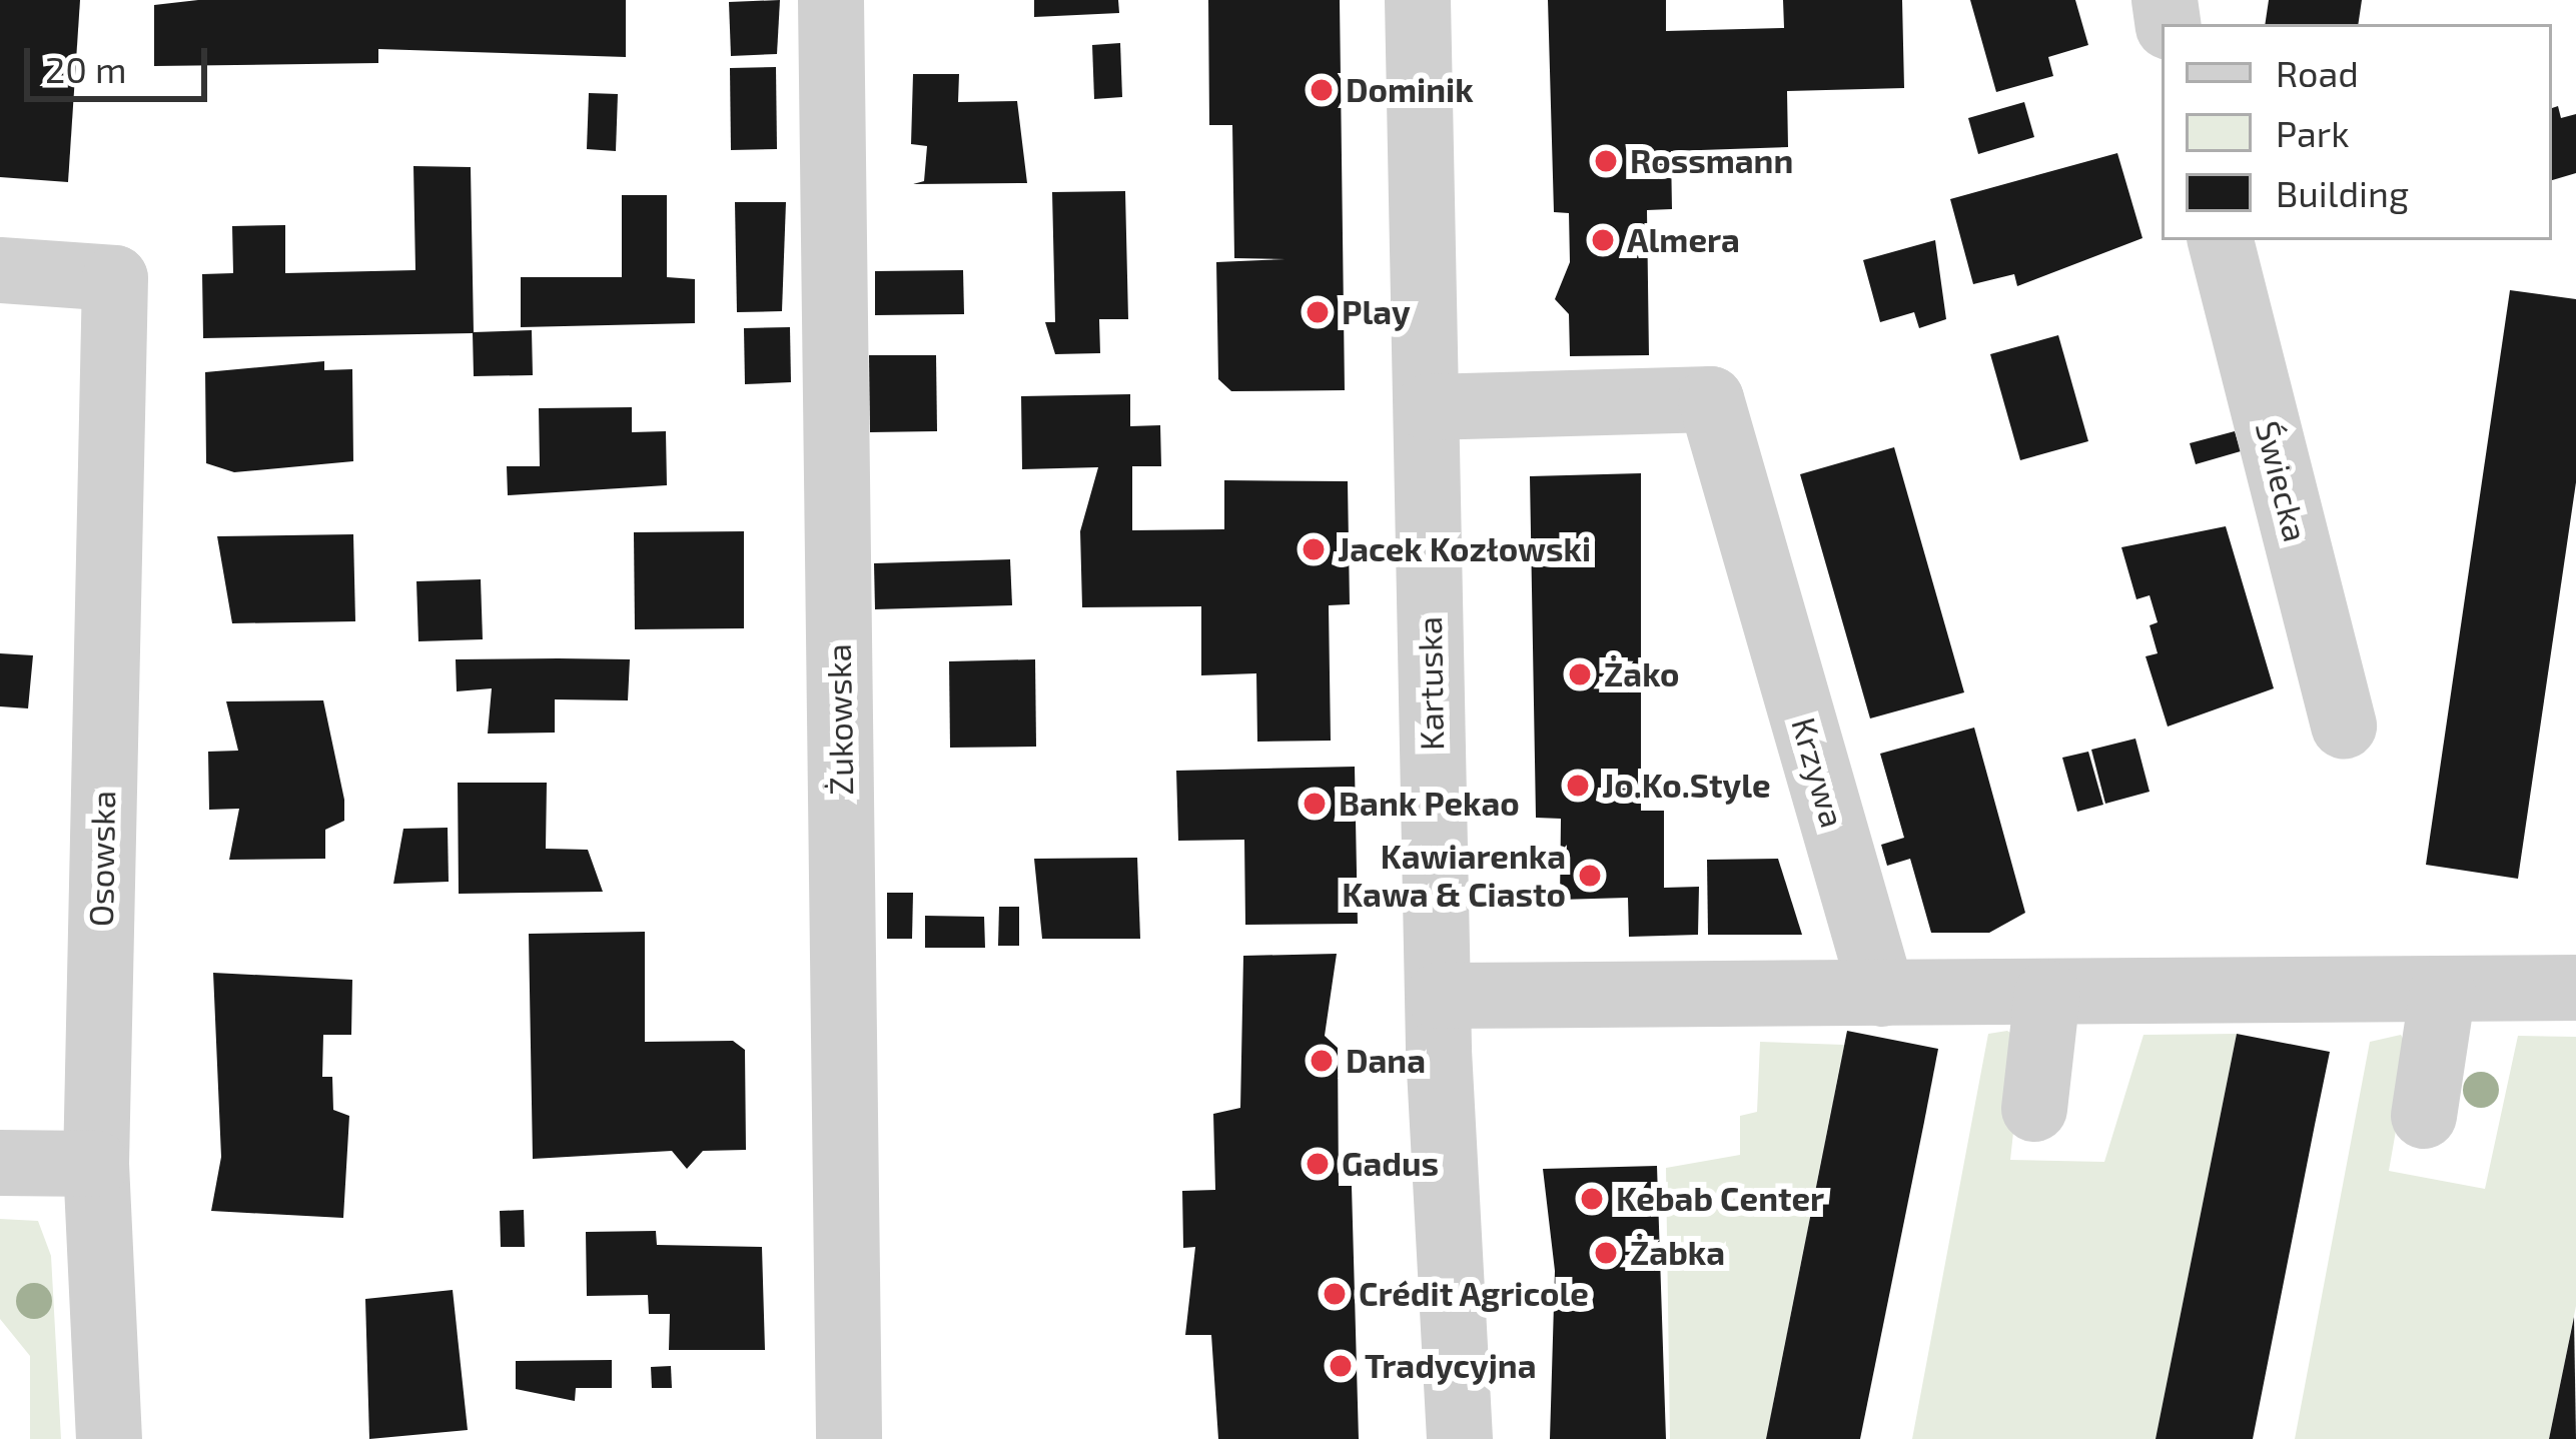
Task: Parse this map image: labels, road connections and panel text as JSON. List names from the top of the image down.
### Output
{
  "streets": {
    "street": [
      "Świecka",
      "Kartuska",
      "Żukowska",
      "Krzywa",
      "Osowska"
    ]
  },
  "crossings": [
    ["Kartuska", "Krzywa"]
  ],
  "places": [
    "Dominik",
    "Rossmann",
    "Almera",
    "Play",
    "Jacek Kozłowski",
    "Żako",
    "Jo.Ko.Style",
    "Bank Pekao",
    "Kawiarenka Kawa & Ciasto",
    "Dana",
    "Gadus",
    "Kebab Center",
    "Żabka",
    "Crédit Agricole",
    "Tradycyjna"
  ],
  "legend": ["Road", "Park", "Building"],
  "scale_bar": "20 m"
}
